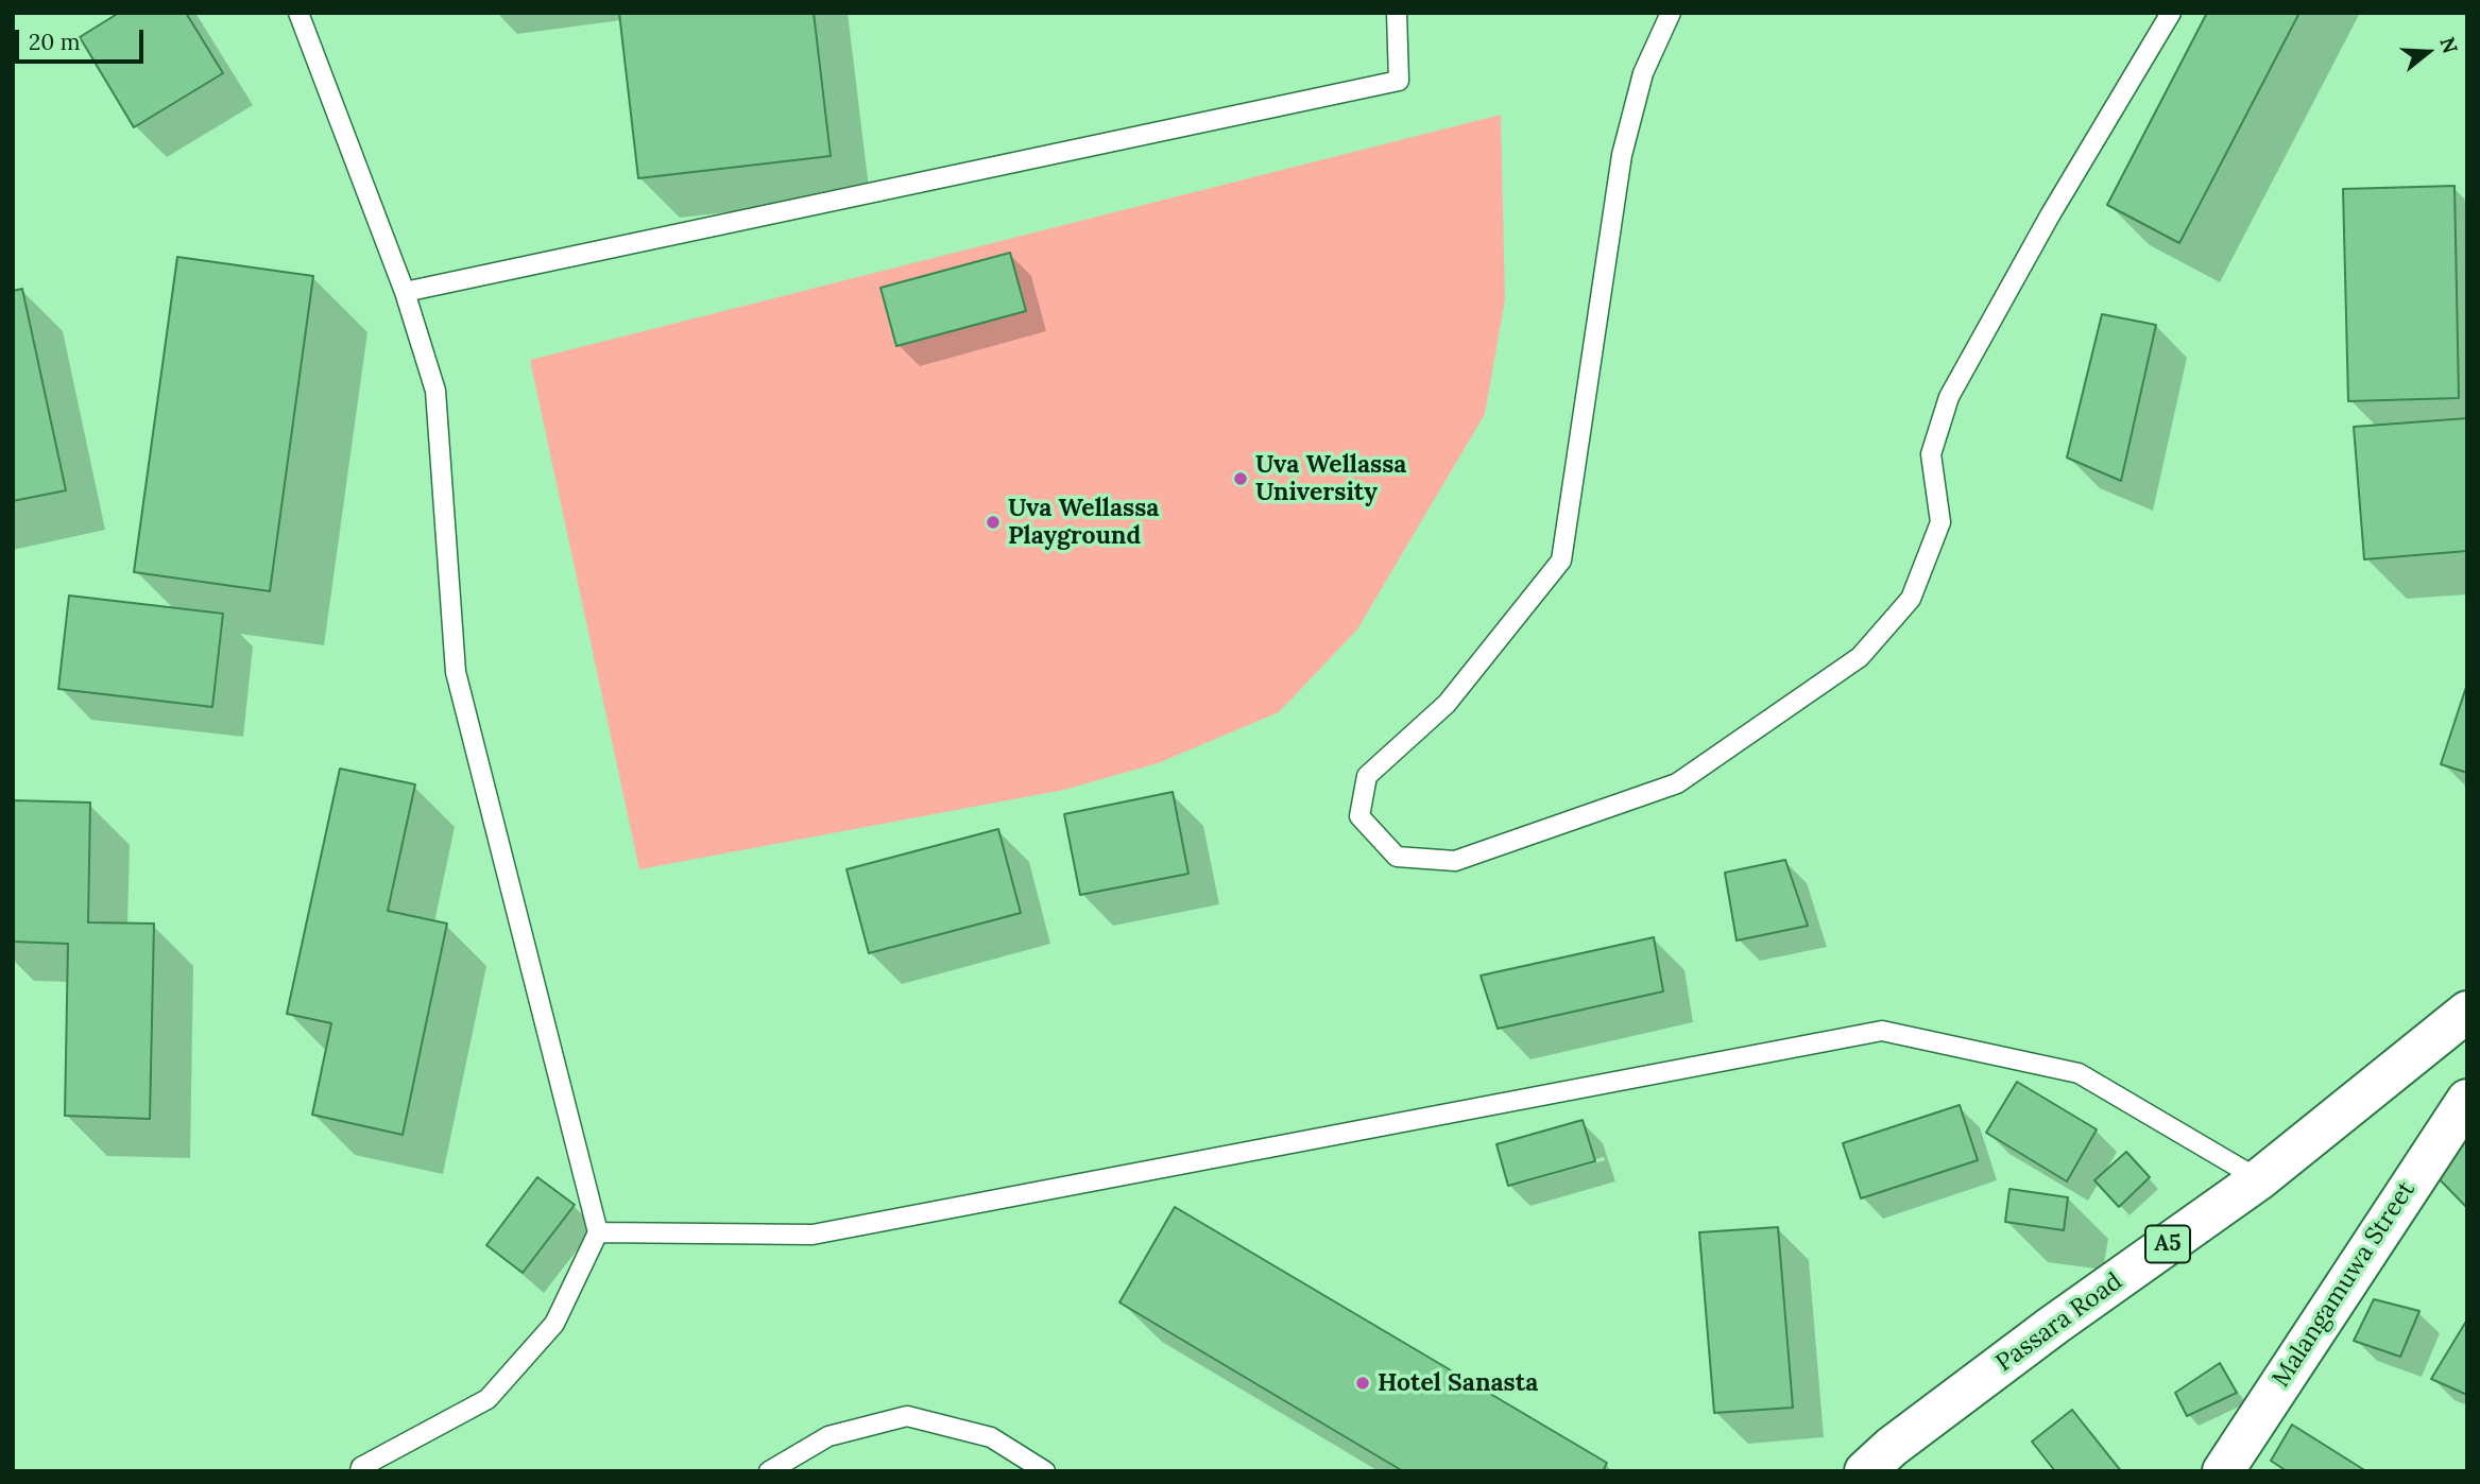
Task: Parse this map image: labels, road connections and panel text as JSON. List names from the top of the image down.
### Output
{
  "streets": {
    "main road": ["A5", "Malangamuwa Street", "Passara Road"]
  },
  "places": ["Uva Wellassa University", "Uva Wellassa Playground", "Hotel Sanasta"],
  "scale_bar": "20 m",
  "north": "right"
}
